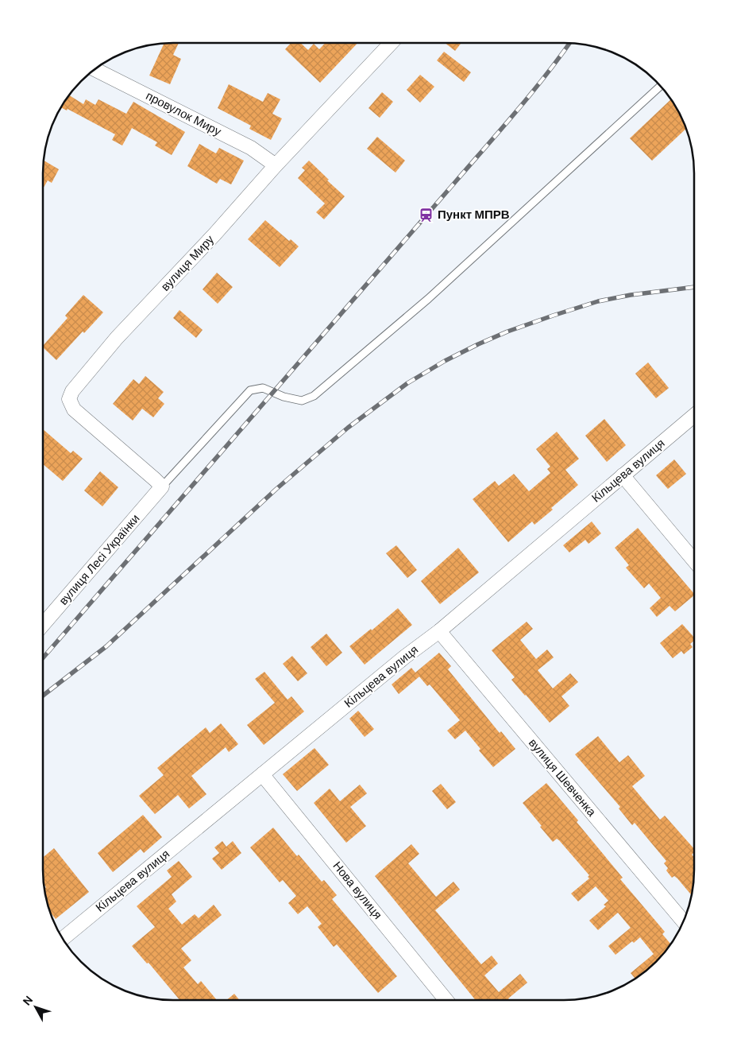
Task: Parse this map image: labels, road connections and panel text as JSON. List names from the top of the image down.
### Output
{
  "streets": {
    "street": [
      "провулок Миру",
      "вулиця Миру",
      "Кільцева вулиця",
      "вулиця Лесі Українки",
      "вулиця Шевченка",
      "Нова вулиця"
    ]
  },
  "crossings": [
    ["провулок Миру", "вулиця Миру"],
    ["вулиця Миру", "вулиця Лесі Українки"],
    ["Кільцева вулиця", "вулиця Шевченка"],
    ["Кільцева вулиця", "Нова вулиця"]
  ],
  "places": {
    "station": ["Пункт МПРВ"]
  },
  "north": "top left"
}
